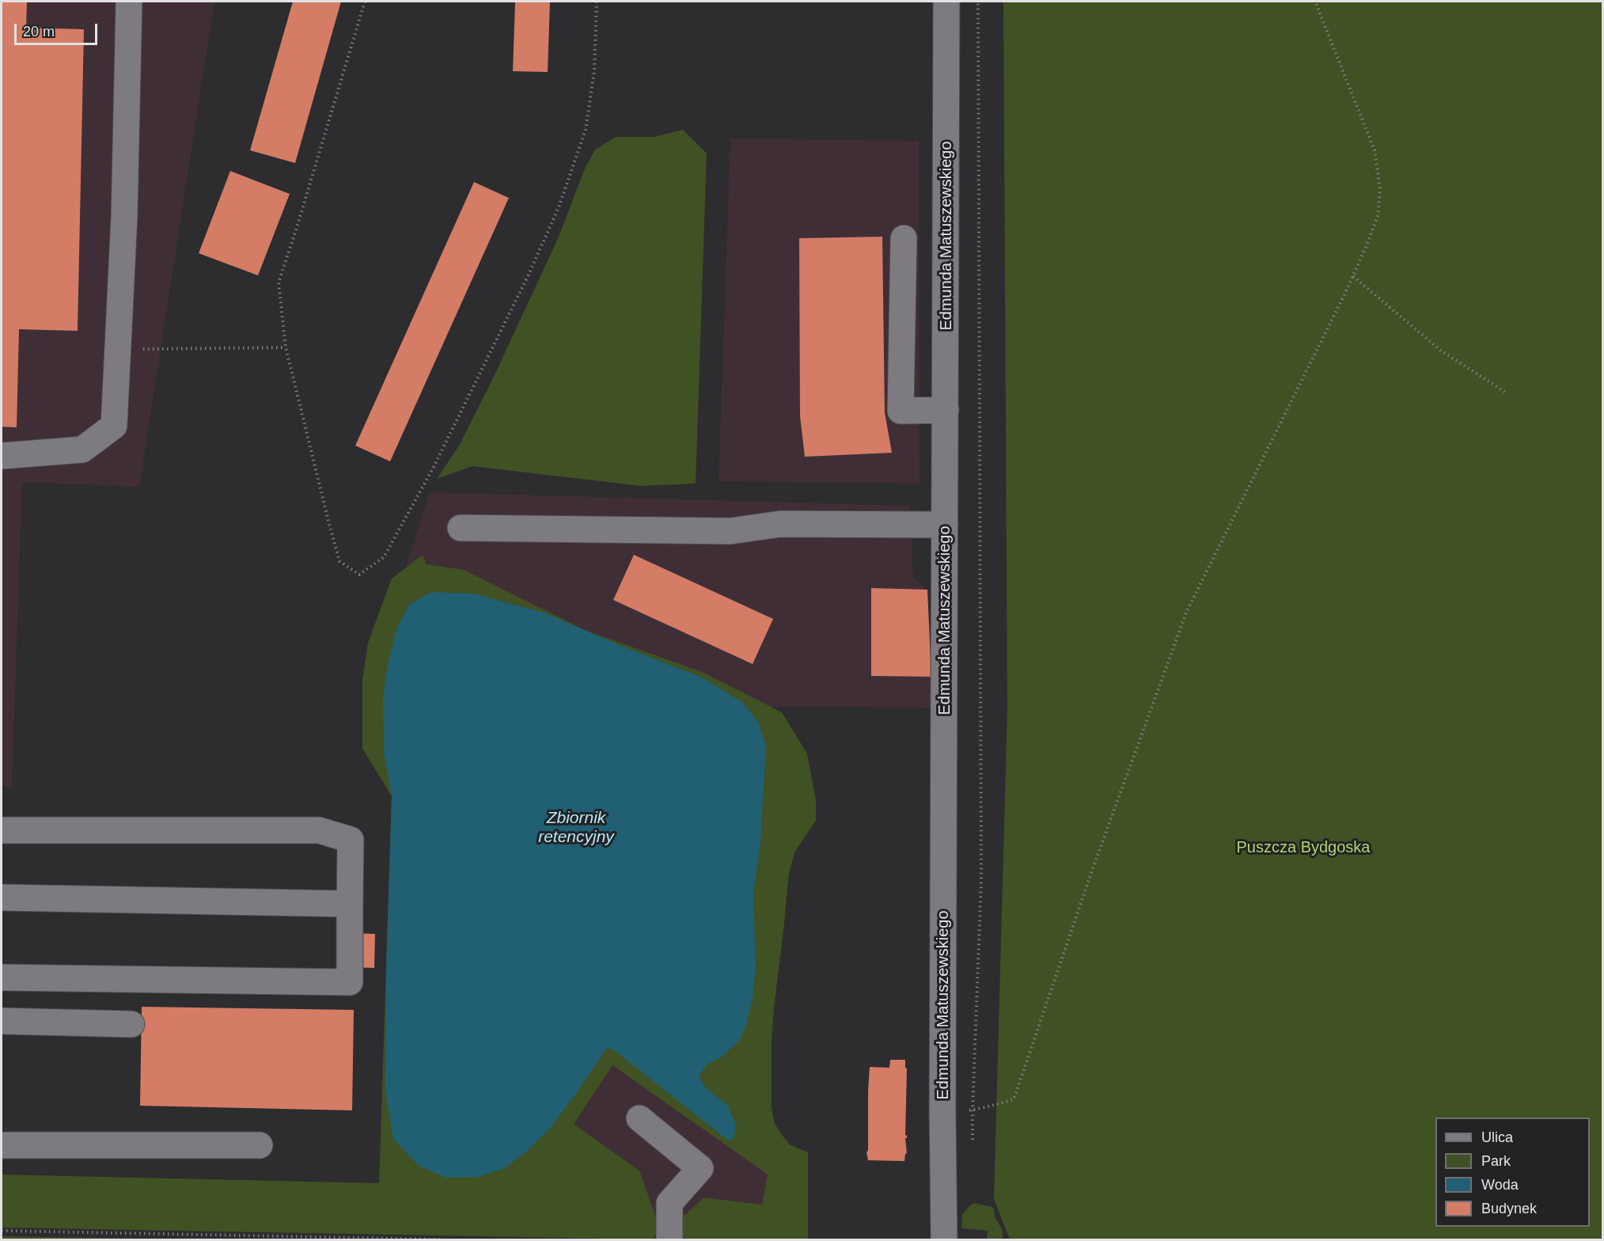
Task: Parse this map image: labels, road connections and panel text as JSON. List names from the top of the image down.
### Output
{
  "streets": {
    "street": ["Edmunda Matuszewskiego"]
  },
  "water": ["Zbiornik retencyjny"],
  "parks": ["Puszcza Bydgoska"],
  "legend": [
    "Ulica",
    "Park",
    "Woda",
    "Budynek"
  ],
  "scale_bar": "20 m"
}
